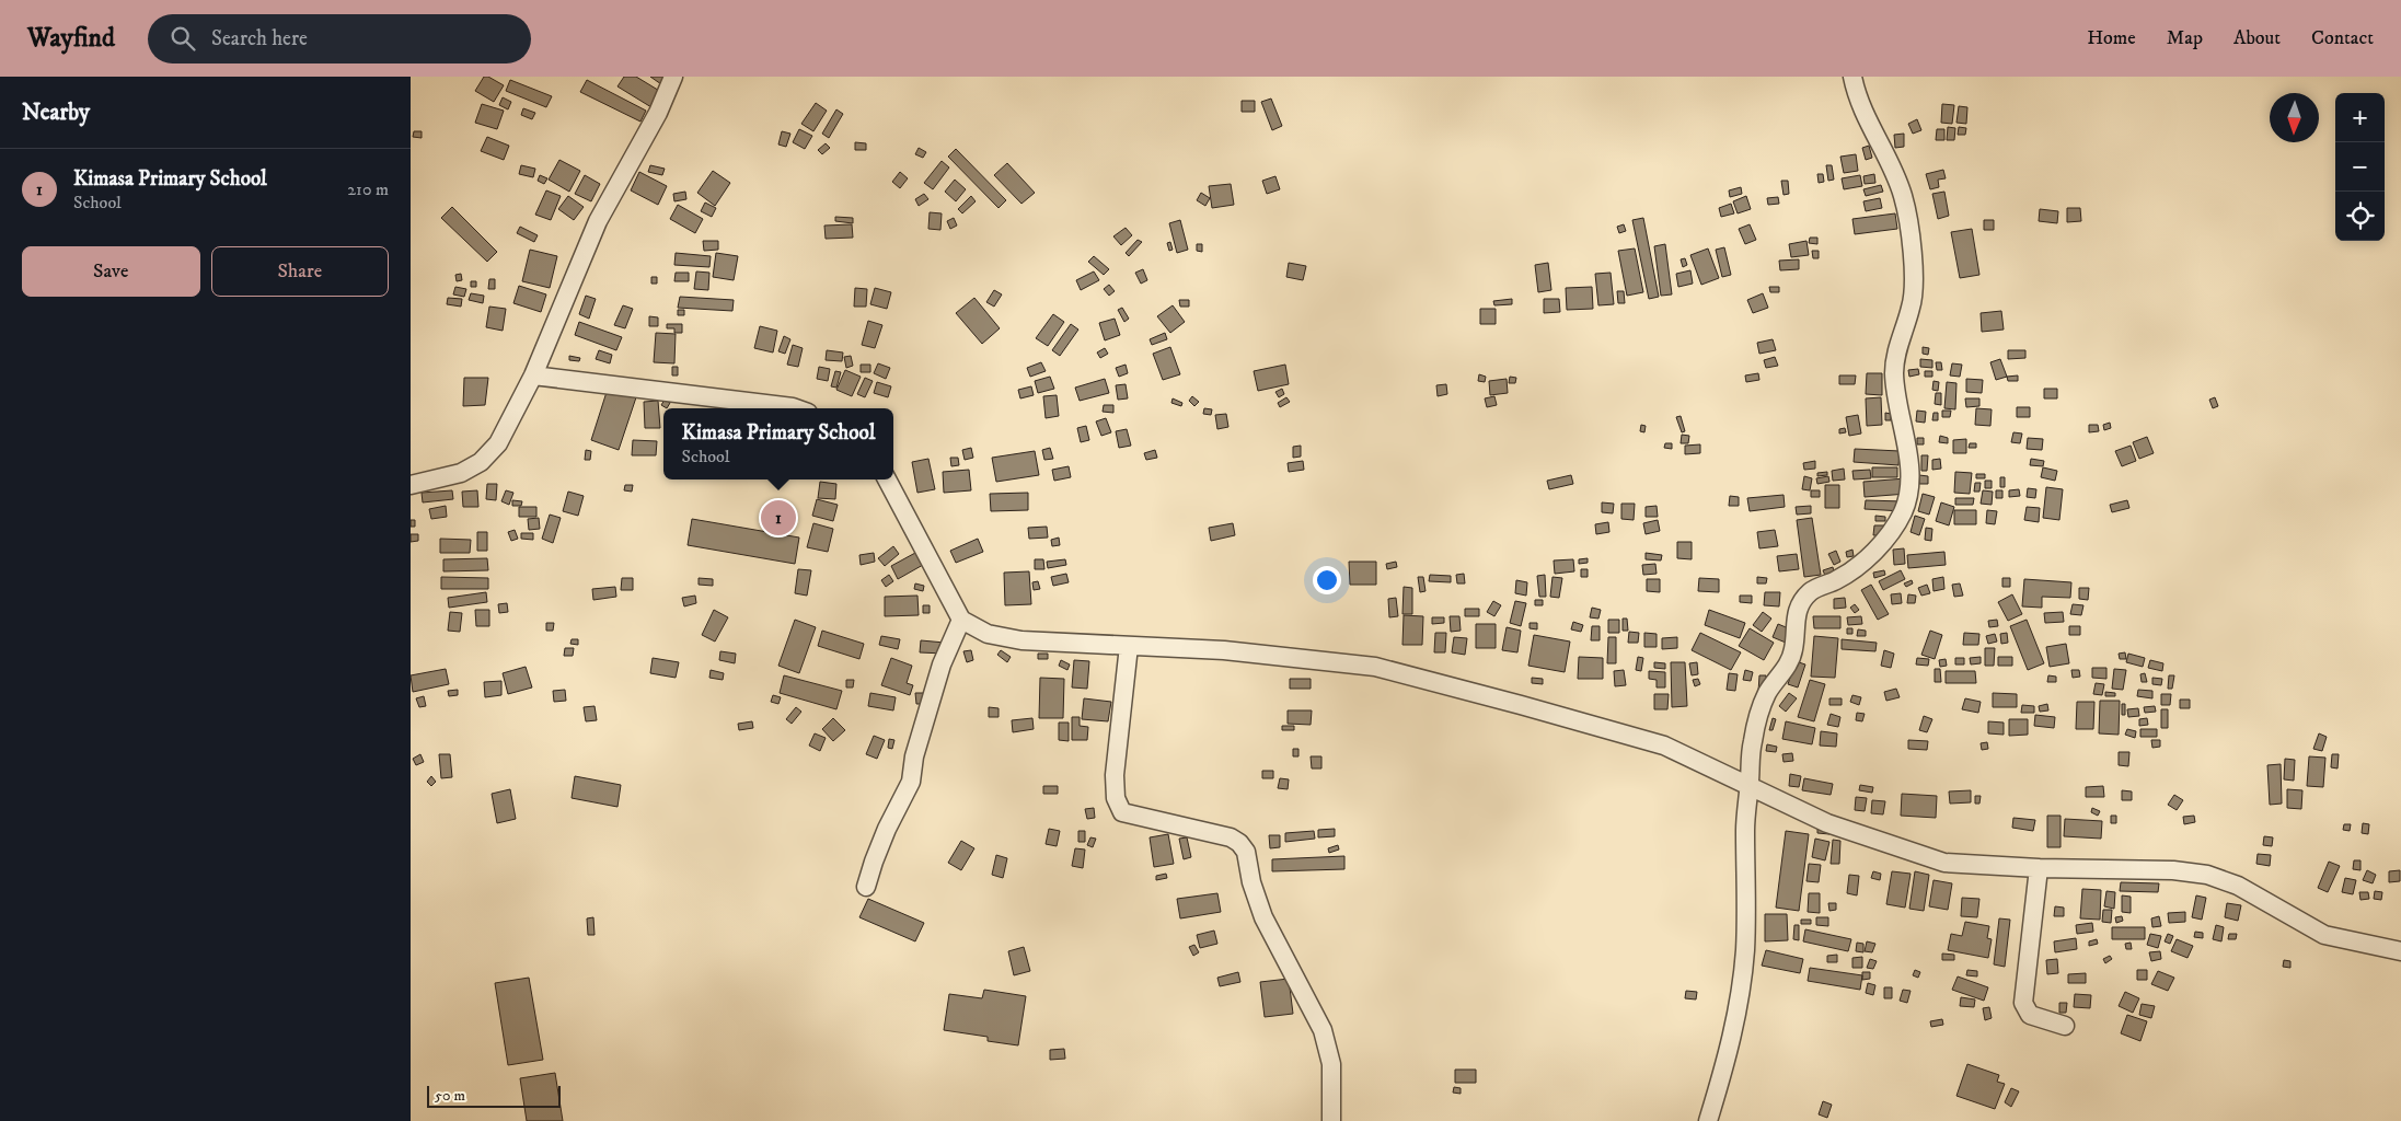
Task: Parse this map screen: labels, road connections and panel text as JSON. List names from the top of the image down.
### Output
{
  "scale_bar": "50 m",
  "north": "bottom",
  "page": {
    "header": "Wayfind",
    "search": "Search here",
    "nav": [
      "Home",
      "Map",
      "About",
      "Contact"
    ],
    "heading": "Nearby",
    "map_buttons": ["+", "−"],
    "list": [
      {
        "mark": "1",
        "name": "Kimasa Primary School",
        "note": "School",
        "value": "210 m"
      }
    ],
    "buttons": ["Save", "Share"],
    "popup": ["Kimasa Primary School", "School"],
    "pins": "1",
    "scale": "50 m"
  }
}
